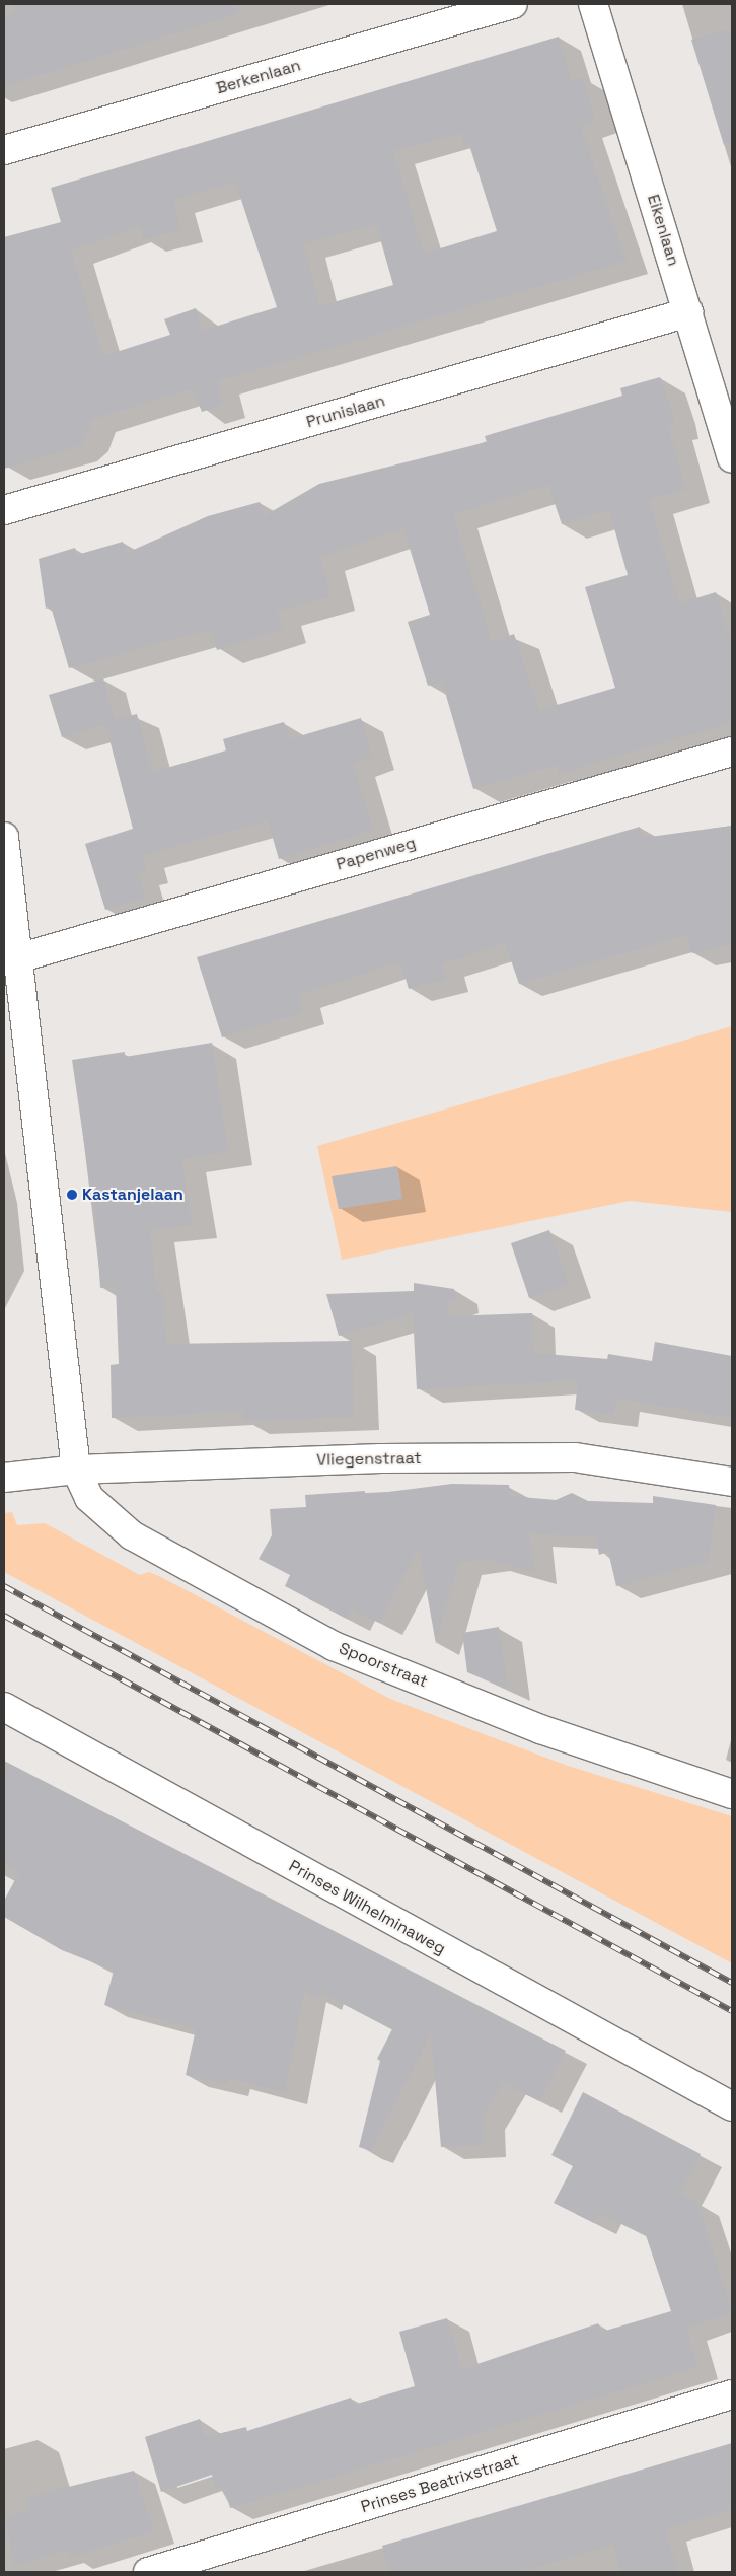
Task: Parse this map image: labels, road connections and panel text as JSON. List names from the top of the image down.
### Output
{
  "streets": {
    "street": [
      "Berkenlaan",
      "Eikenlaan",
      "Prunislaan",
      "Papenweg",
      "Vliegenstraat",
      "Spoorstraat",
      "Prinses Wilhelminaweg",
      "Prinses Beatrixstraat"
    ]
  },
  "crossings": [
    ["Eikenlaan", "Prunislaan"],
    ["Vliegenstraat", "Spoorstraat"]
  ],
  "places": ["Kastanjelaan"]
}
